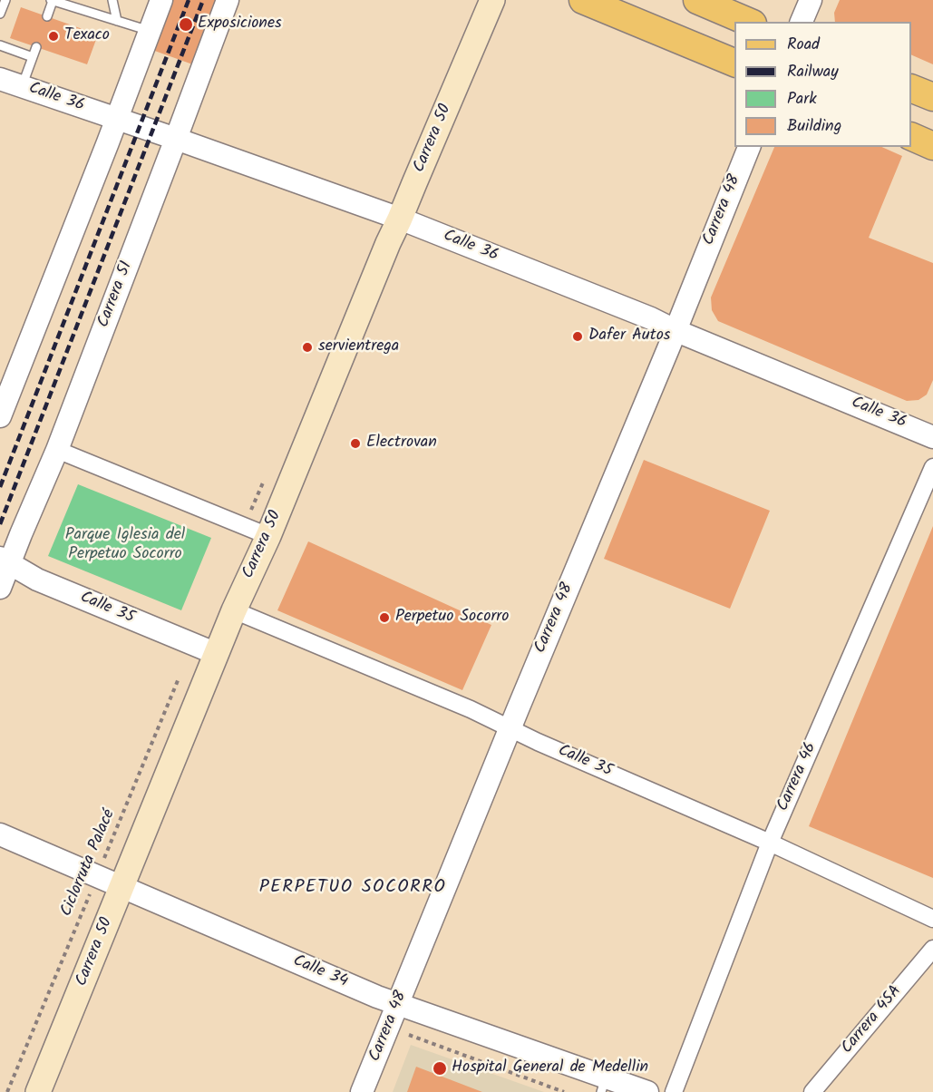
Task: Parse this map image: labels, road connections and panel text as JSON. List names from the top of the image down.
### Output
{
  "streets": {
    "main road": ["Carrera 50"],
    "street": [
      "Calle 36",
      "Carrera 48",
      "Carrera 51",
      "Calle 35",
      "Carrera 46",
      "Calle 34",
      "Carrera 45A"
    ],
    "path": ["Ciclorruta Palacé"]
  },
  "crossings": [
    ["Calle 36", "Carrera 50"],
    ["Calle 36", "Carrera 48"],
    ["Calle 36", "Carrera 51"],
    ["Carrera 50", "Calle 35"],
    ["Carrera 50", "Calle 34"],
    ["Carrera 48", "Calle 35"],
    ["Carrera 48", "Calle 34"],
    ["Carrera 51", "Calle 35"],
    ["Calle 35", "Carrera 46"],
    ["Calle 35", "Ciclorruta Palacé"],
    ["Ciclorruta Palacé", "Calle 34"]
  ],
  "districts": ["PERPETUO SOCORRO"],
  "parks": ["Parque Iglesia del Perpetuo Socorro"],
  "places": [
    "Exposiciones",
    "Texaco",
    "Dafer Autos",
    "servientrega",
    "Electrovan",
    "Perpetuo Socorro",
    "Hospital General de Medellin"
  ],
  "legend": [
    "Road",
    "Railway",
    "Park",
    "Building"
  ]
}
